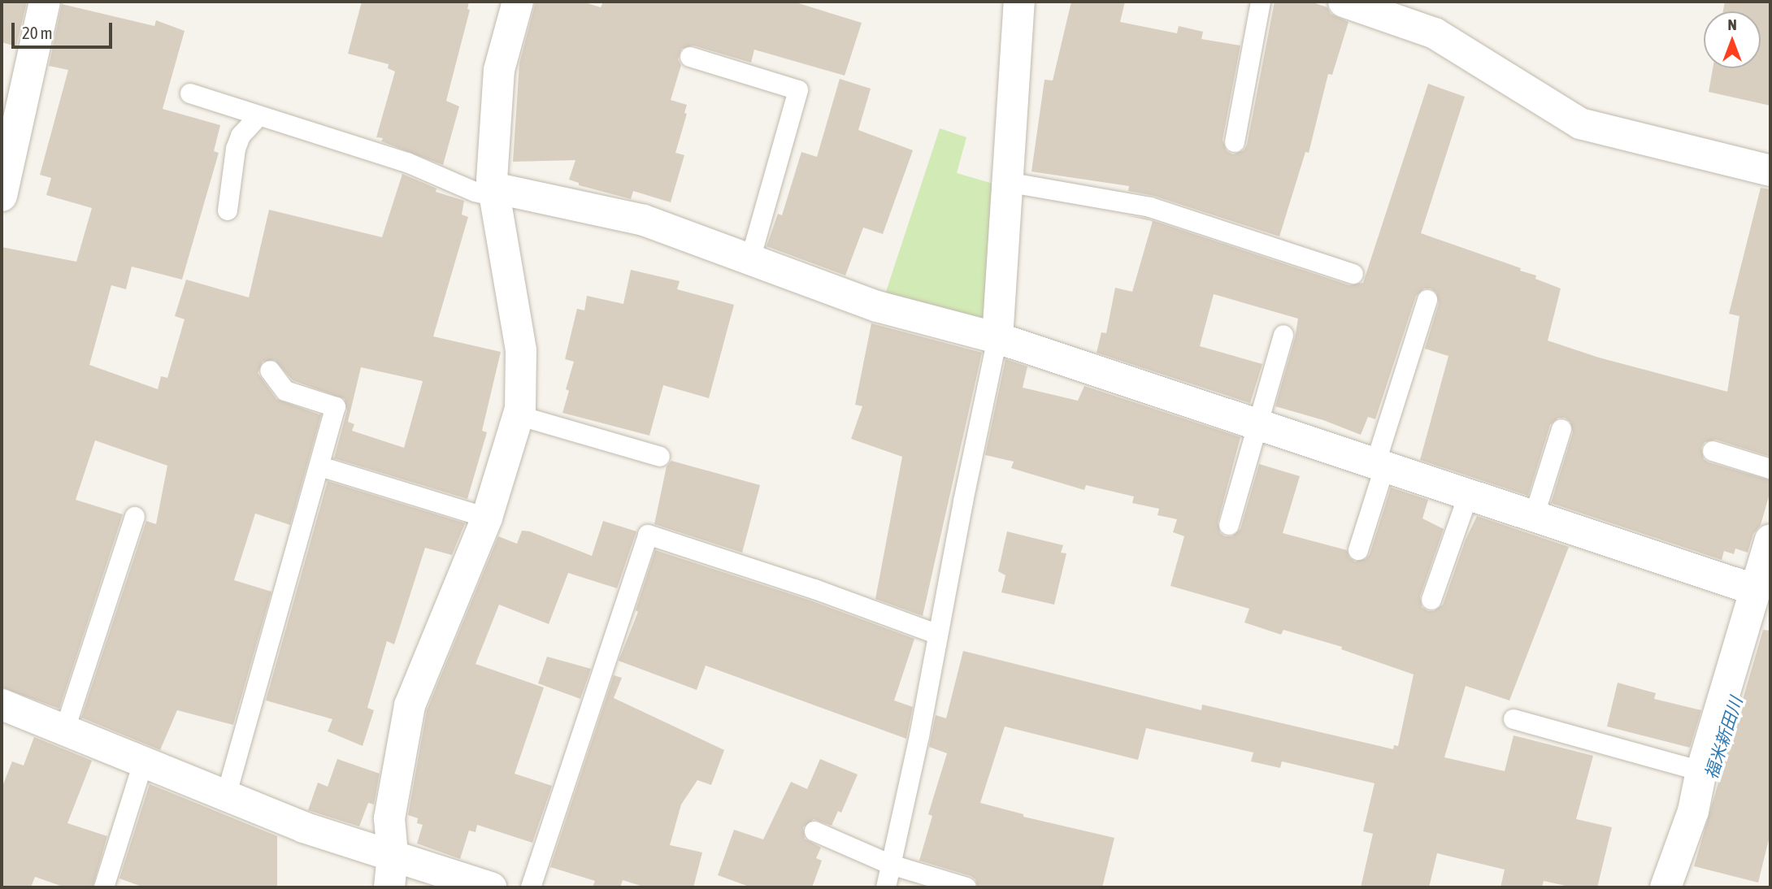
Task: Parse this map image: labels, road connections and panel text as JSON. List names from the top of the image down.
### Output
{
  "water": ["福米新田川"],
  "scale_bar": "20 m",
  "north": "top"
}
